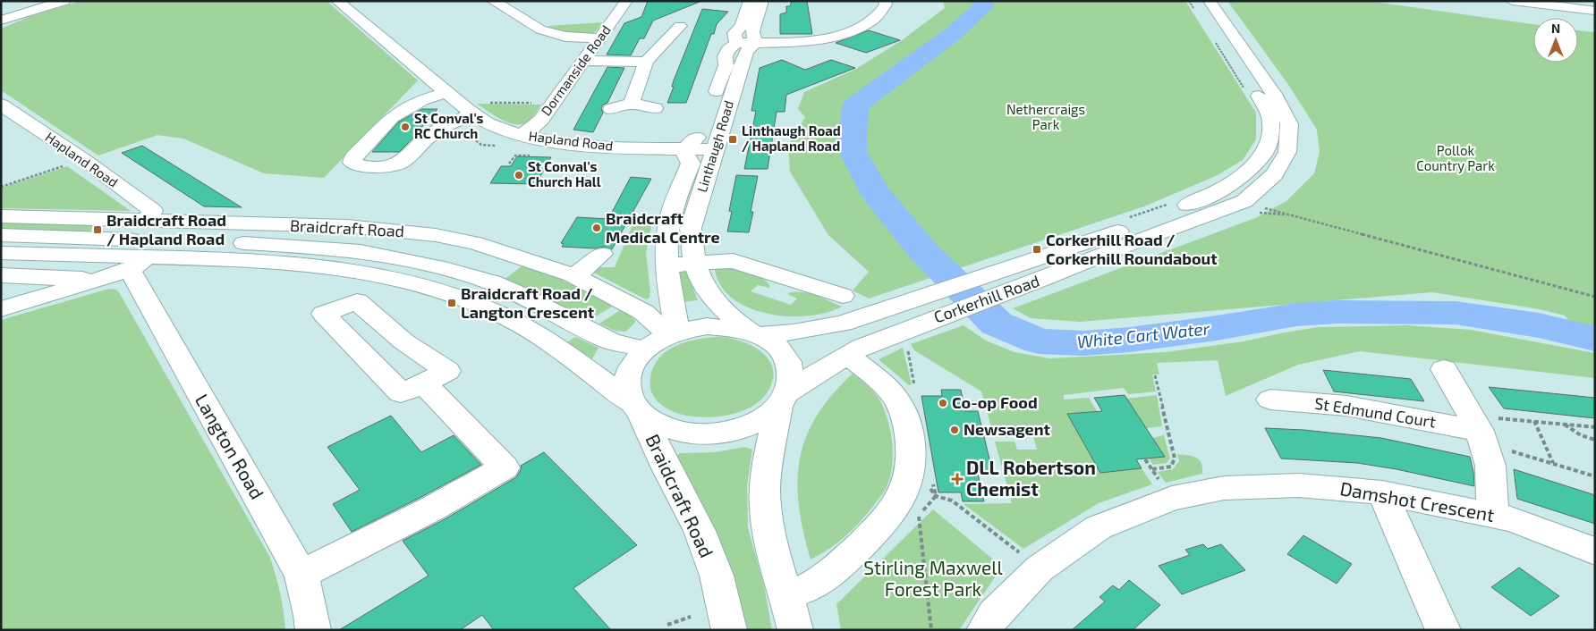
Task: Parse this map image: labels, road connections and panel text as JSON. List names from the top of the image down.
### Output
{
  "streets": {
    "street": [
      "Dormanside Road",
      "Hapland Road",
      "Linthaugh Road",
      "Braidcraft Road",
      "Corkerhill Road",
      "St Edmund Court",
      "Langton Road",
      "Damshot Crescent"
    ]
  },
  "crossings": [
    ["Dormanside Road", "Hapland Road"],
    ["Hapland Road", "Linthaugh Road"],
    ["Hapland Road", "Braidcraft Road"],
    ["Linthaugh Road", "Braidcraft Road"],
    ["Linthaugh Road", "Corkerhill Road"],
    ["Braidcraft Road", "Corkerhill Road"],
    ["Braidcraft Road", "Langton Road"]
  ],
  "water": ["White Cart Water"],
  "parks": ["Nethercraigs Park", "Pollok Country Park", "Stirling Maxwell Forest Park"],
  "places": {
    "other": [
      "St Conval's RC Church",
      "St Conval's Church Hall",
      "Braidcraft Medical Centre",
      "Co-op Food",
      "Newsagent"
    ],
    "transit": [
      "Linthaugh Road / Hapland Road",
      "Braidcraft Road / Hapland Road",
      "Corkerhill Road / Corkerhill Roundabout",
      "Braidcraft Road / Langton Crescent"
    ],
    "health": ["DLL Robertson Chemist"]
  },
  "north": "top"
}
